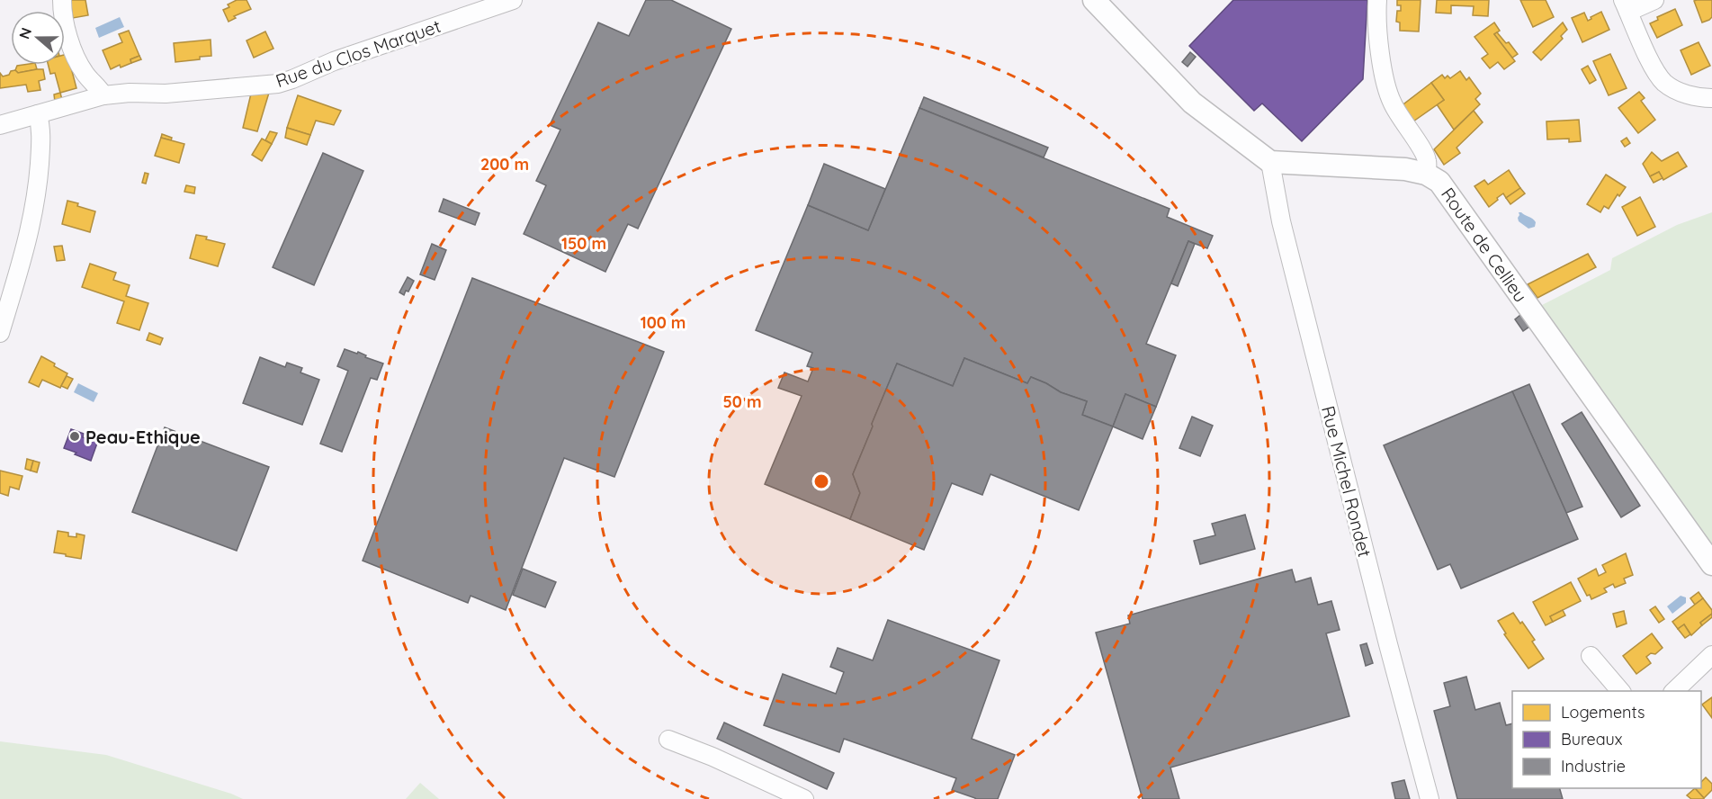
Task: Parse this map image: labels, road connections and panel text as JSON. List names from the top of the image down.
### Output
{
  "streets": {
    "street": ["Rue du Clos Marquet", "Route de Cellieu", "Rue Michel Rondet"]
  },
  "crossings": [
    ["Route de Cellieu", "Rue Michel Rondet"]
  ],
  "places": ["Peau-Ethique"],
  "legend": ["Logements", "Bureaux", "Industrie"],
  "north": "left",
  "rings": [
    "200 m",
    "150 m",
    "100 m",
    "50 m"
  ]
}
